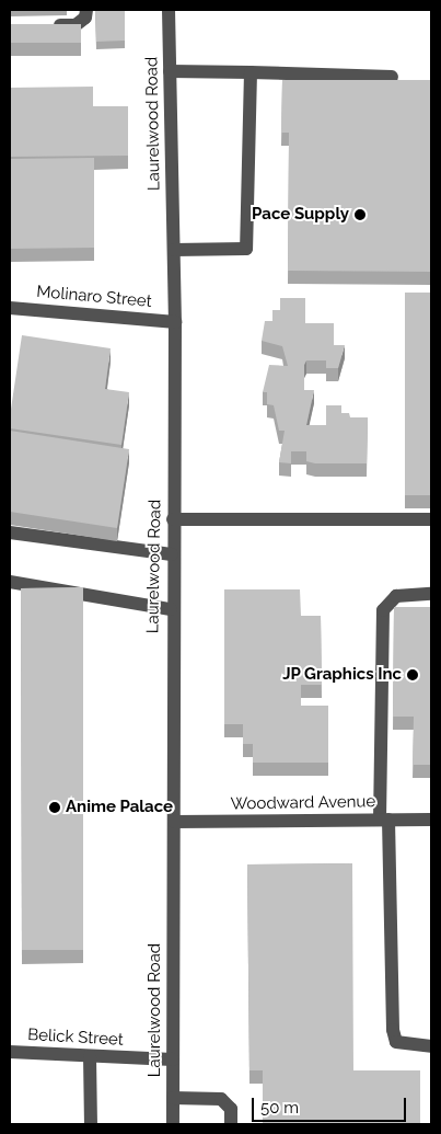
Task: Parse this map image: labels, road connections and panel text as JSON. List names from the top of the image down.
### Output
{
  "streets": {
    "street": [
      "Laurelwood Road",
      "Molinaro Street",
      "Woodward Avenue",
      "Belick Street"
    ]
  },
  "crossings": [
    ["Laurelwood Road", "Molinaro Street"],
    ["Laurelwood Road", "Woodward Avenue"],
    ["Laurelwood Road", "Belick Street"]
  ],
  "places": ["Pace Supply", "JP Graphics Inc", "Anime Palace"],
  "scale_bar": "50 m"
}
